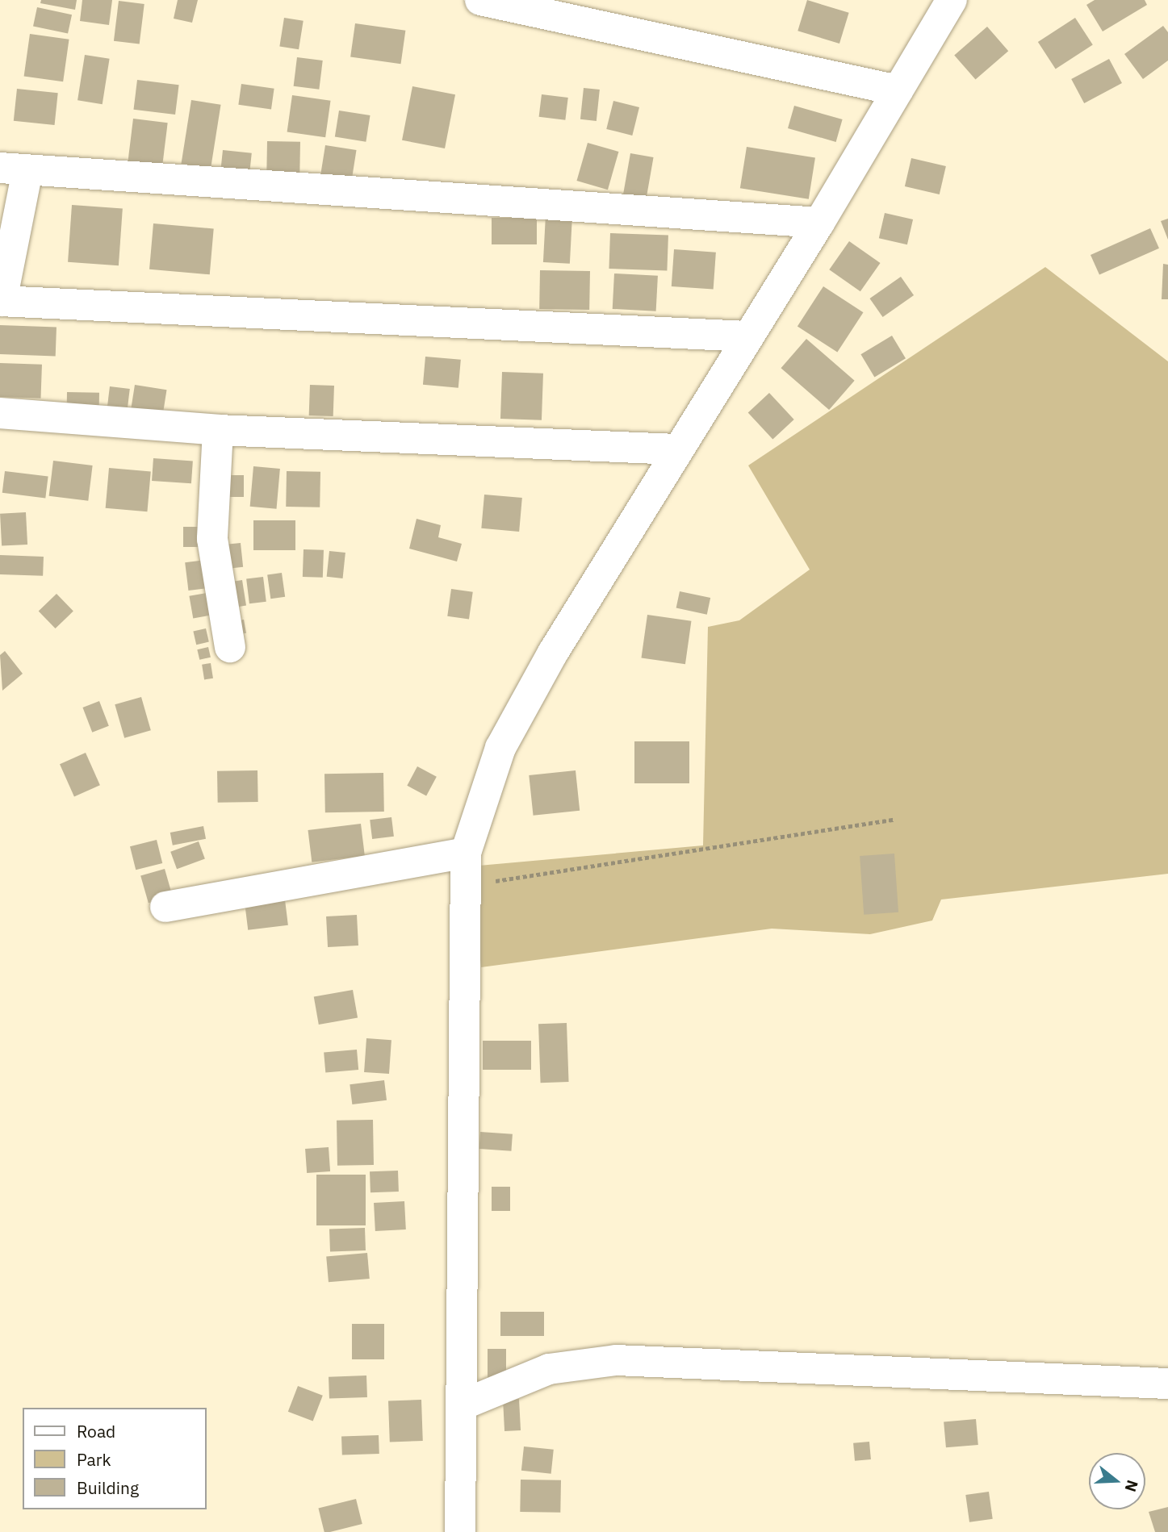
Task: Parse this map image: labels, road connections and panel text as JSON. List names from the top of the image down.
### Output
{
  "legend": ["Road", "Park", "Building"],
  "north": "right"
}
